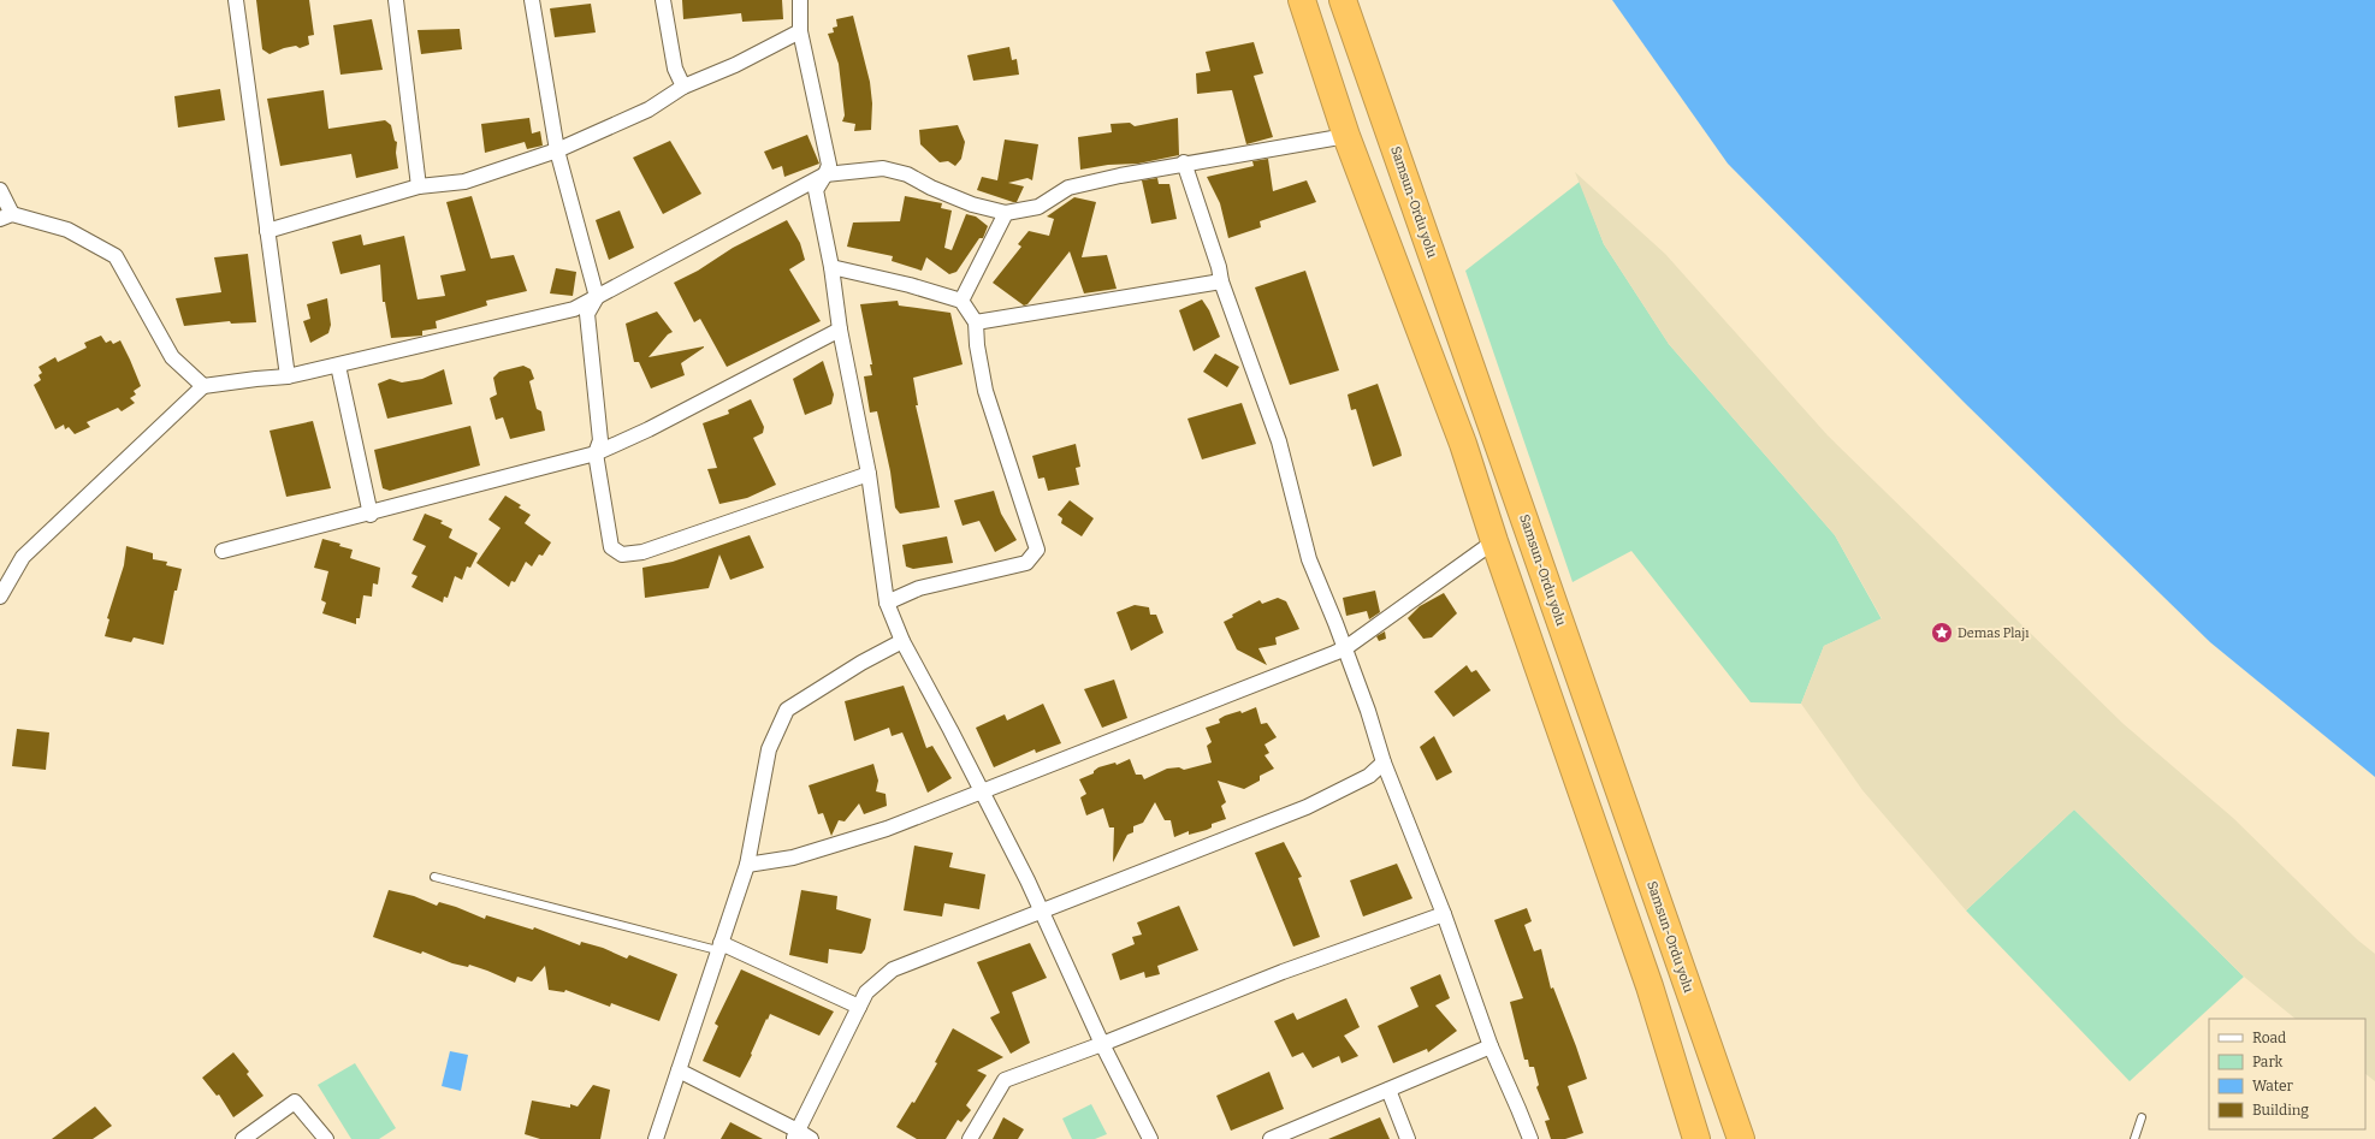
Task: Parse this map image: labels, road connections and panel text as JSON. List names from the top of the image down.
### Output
{
  "streets": {
    "highway": ["Samsun-Ordu yolu"]
  },
  "places": {
    "place": ["Demas Plajı"]
  },
  "legend": [
    "Road",
    "Park",
    "Water",
    "Building"
  ]
}
